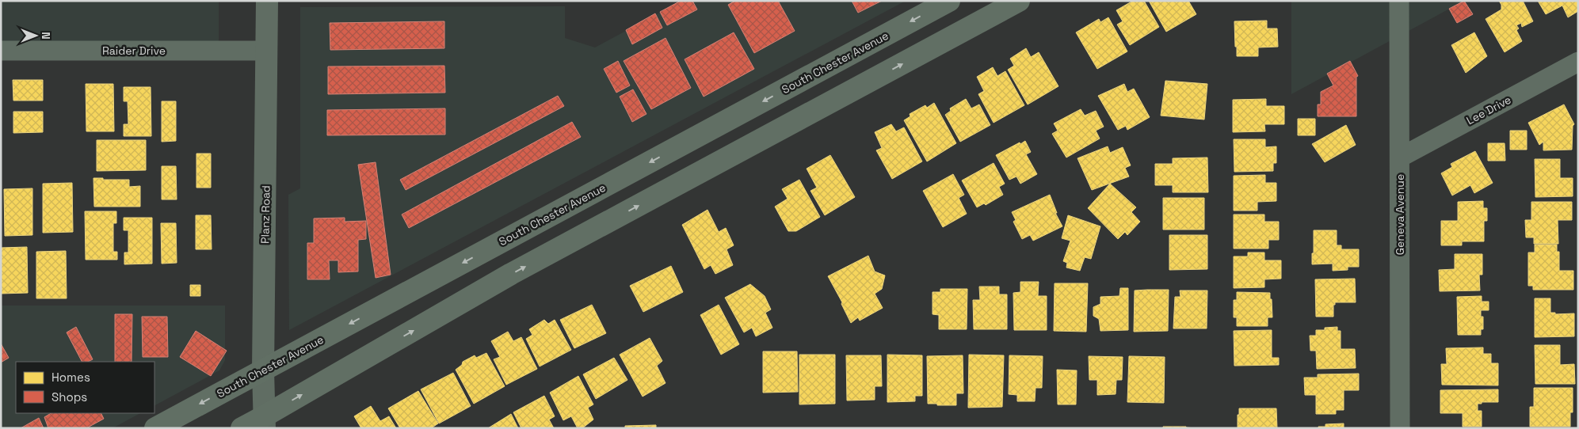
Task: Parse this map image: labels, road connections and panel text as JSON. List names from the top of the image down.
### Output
{
  "streets": {
    "main road": ["South Chester Avenue"],
    "street": [
      "Raider Drive",
      "Lee Drive",
      "Planz Road",
      "Geneva Avenue"
    ]
  },
  "crossings": [
    ["Raider Drive", "Planz Road"],
    ["South Chester Avenue", "Planz Road"],
    ["Lee Drive", "Geneva Avenue"]
  ],
  "legend": ["Homes", "Shops"],
  "north": "right"
}
